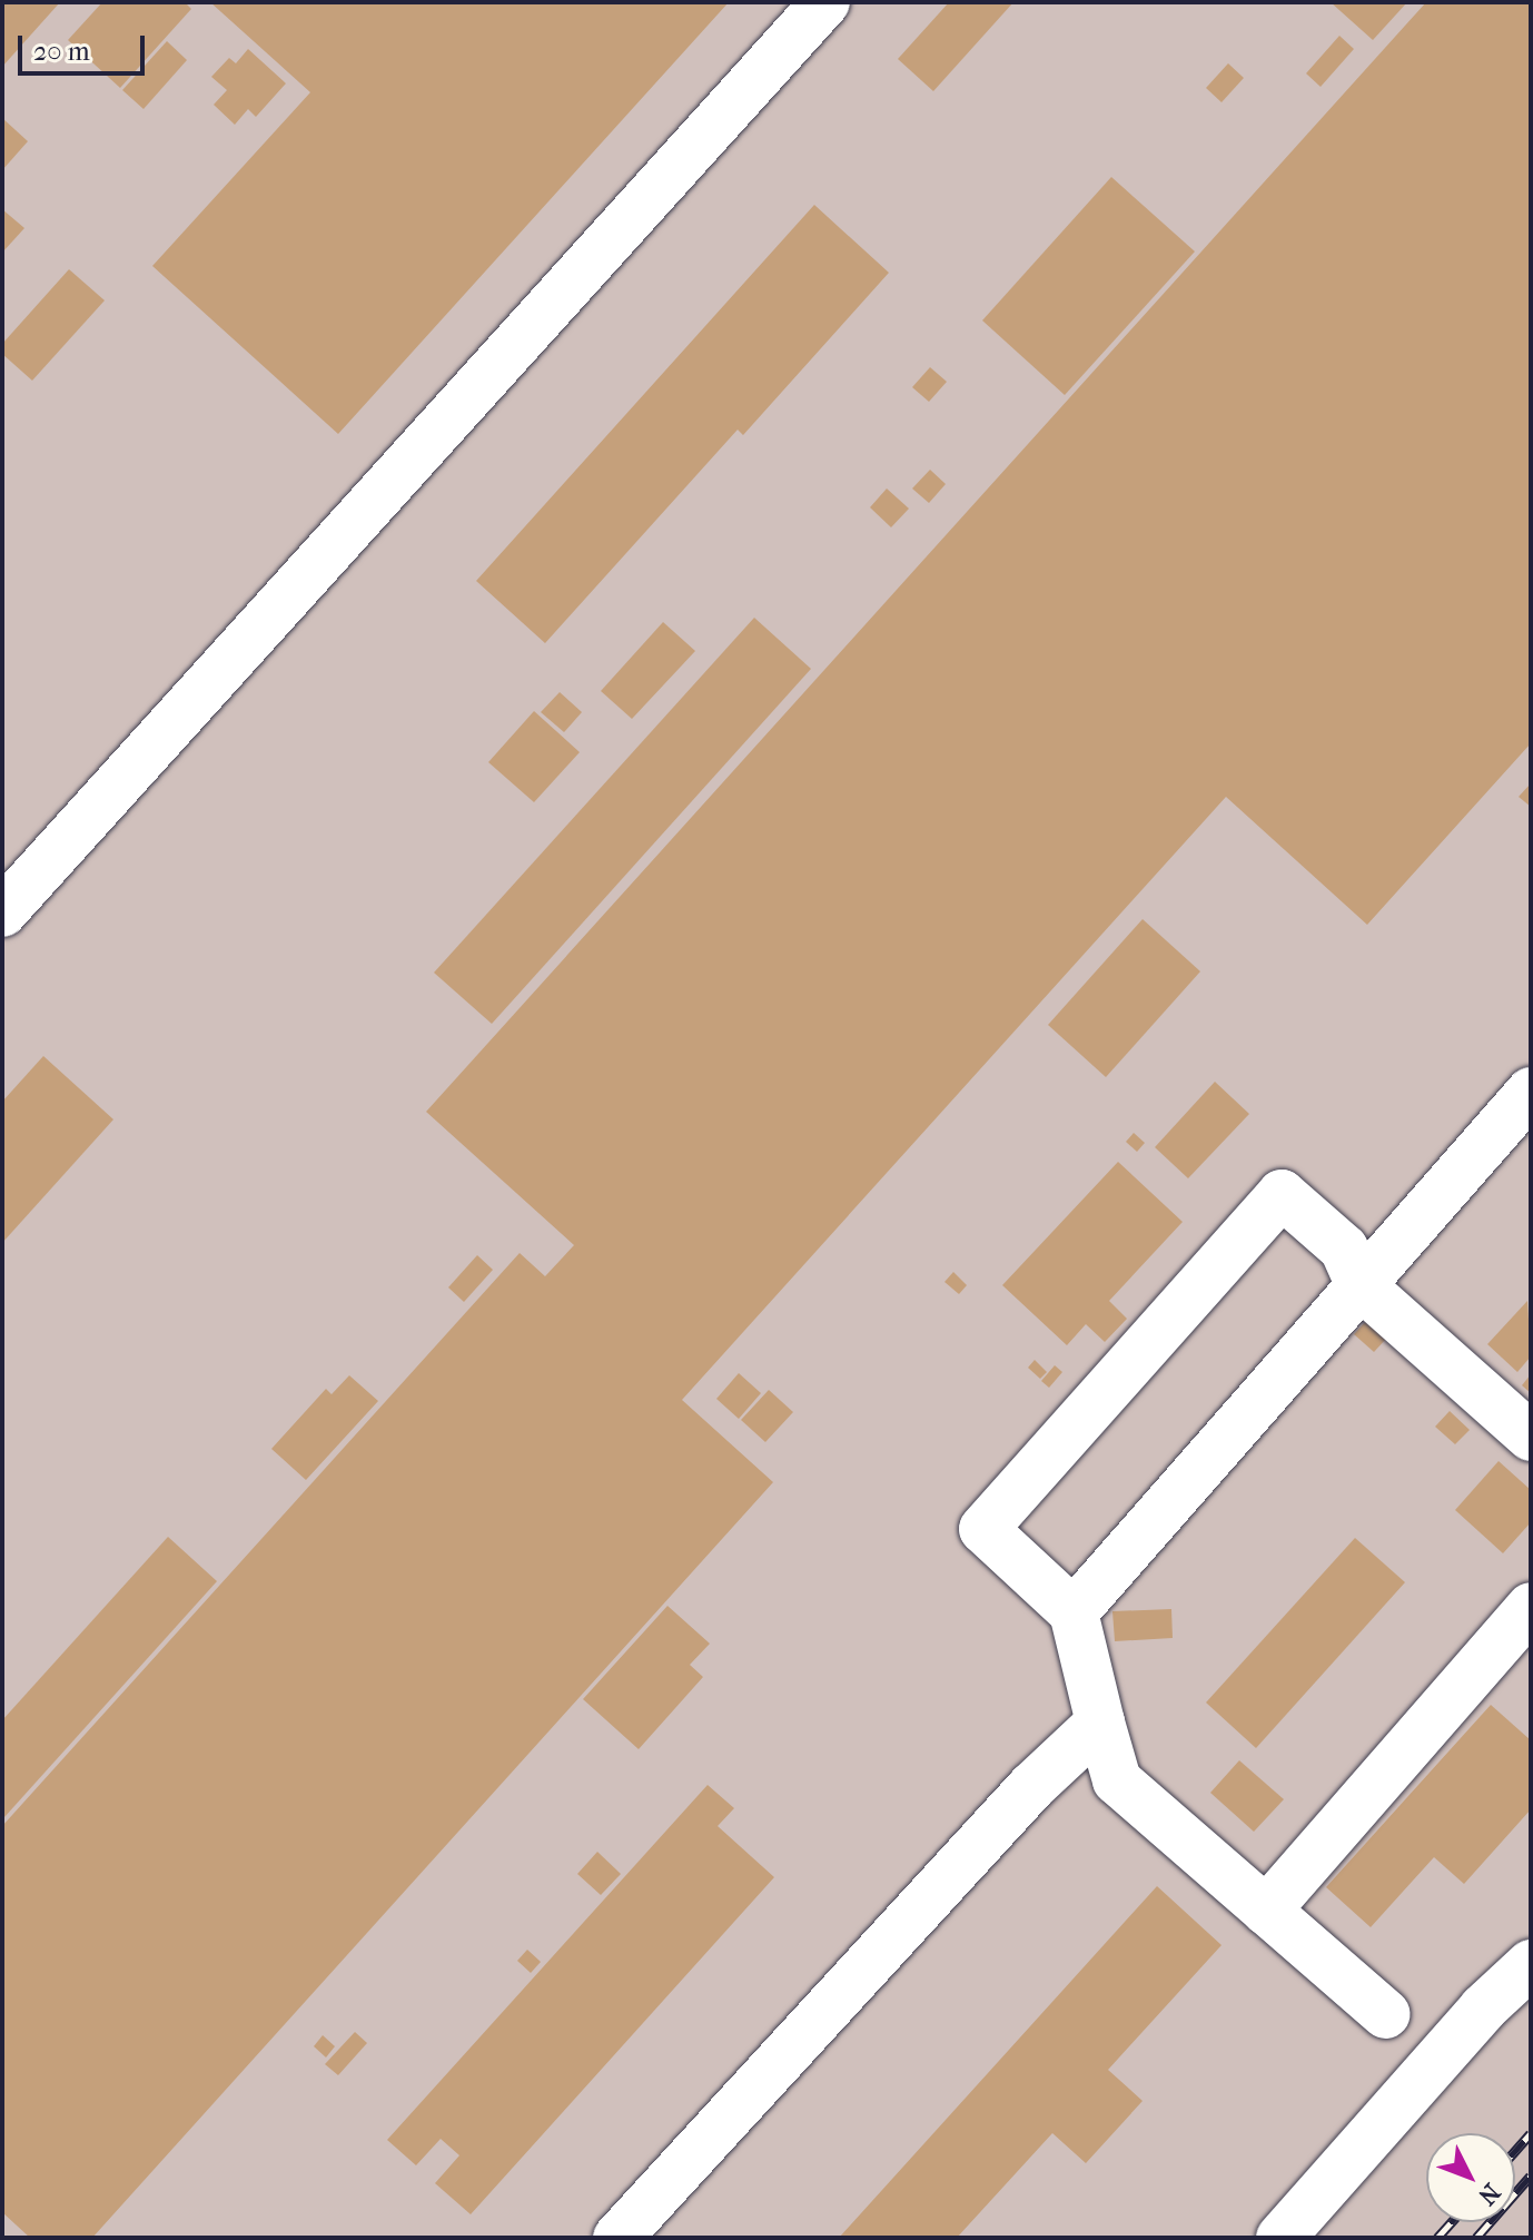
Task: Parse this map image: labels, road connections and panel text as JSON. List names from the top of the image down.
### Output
{
  "scale_bar": "20 m",
  "north": "bottom right"
}
